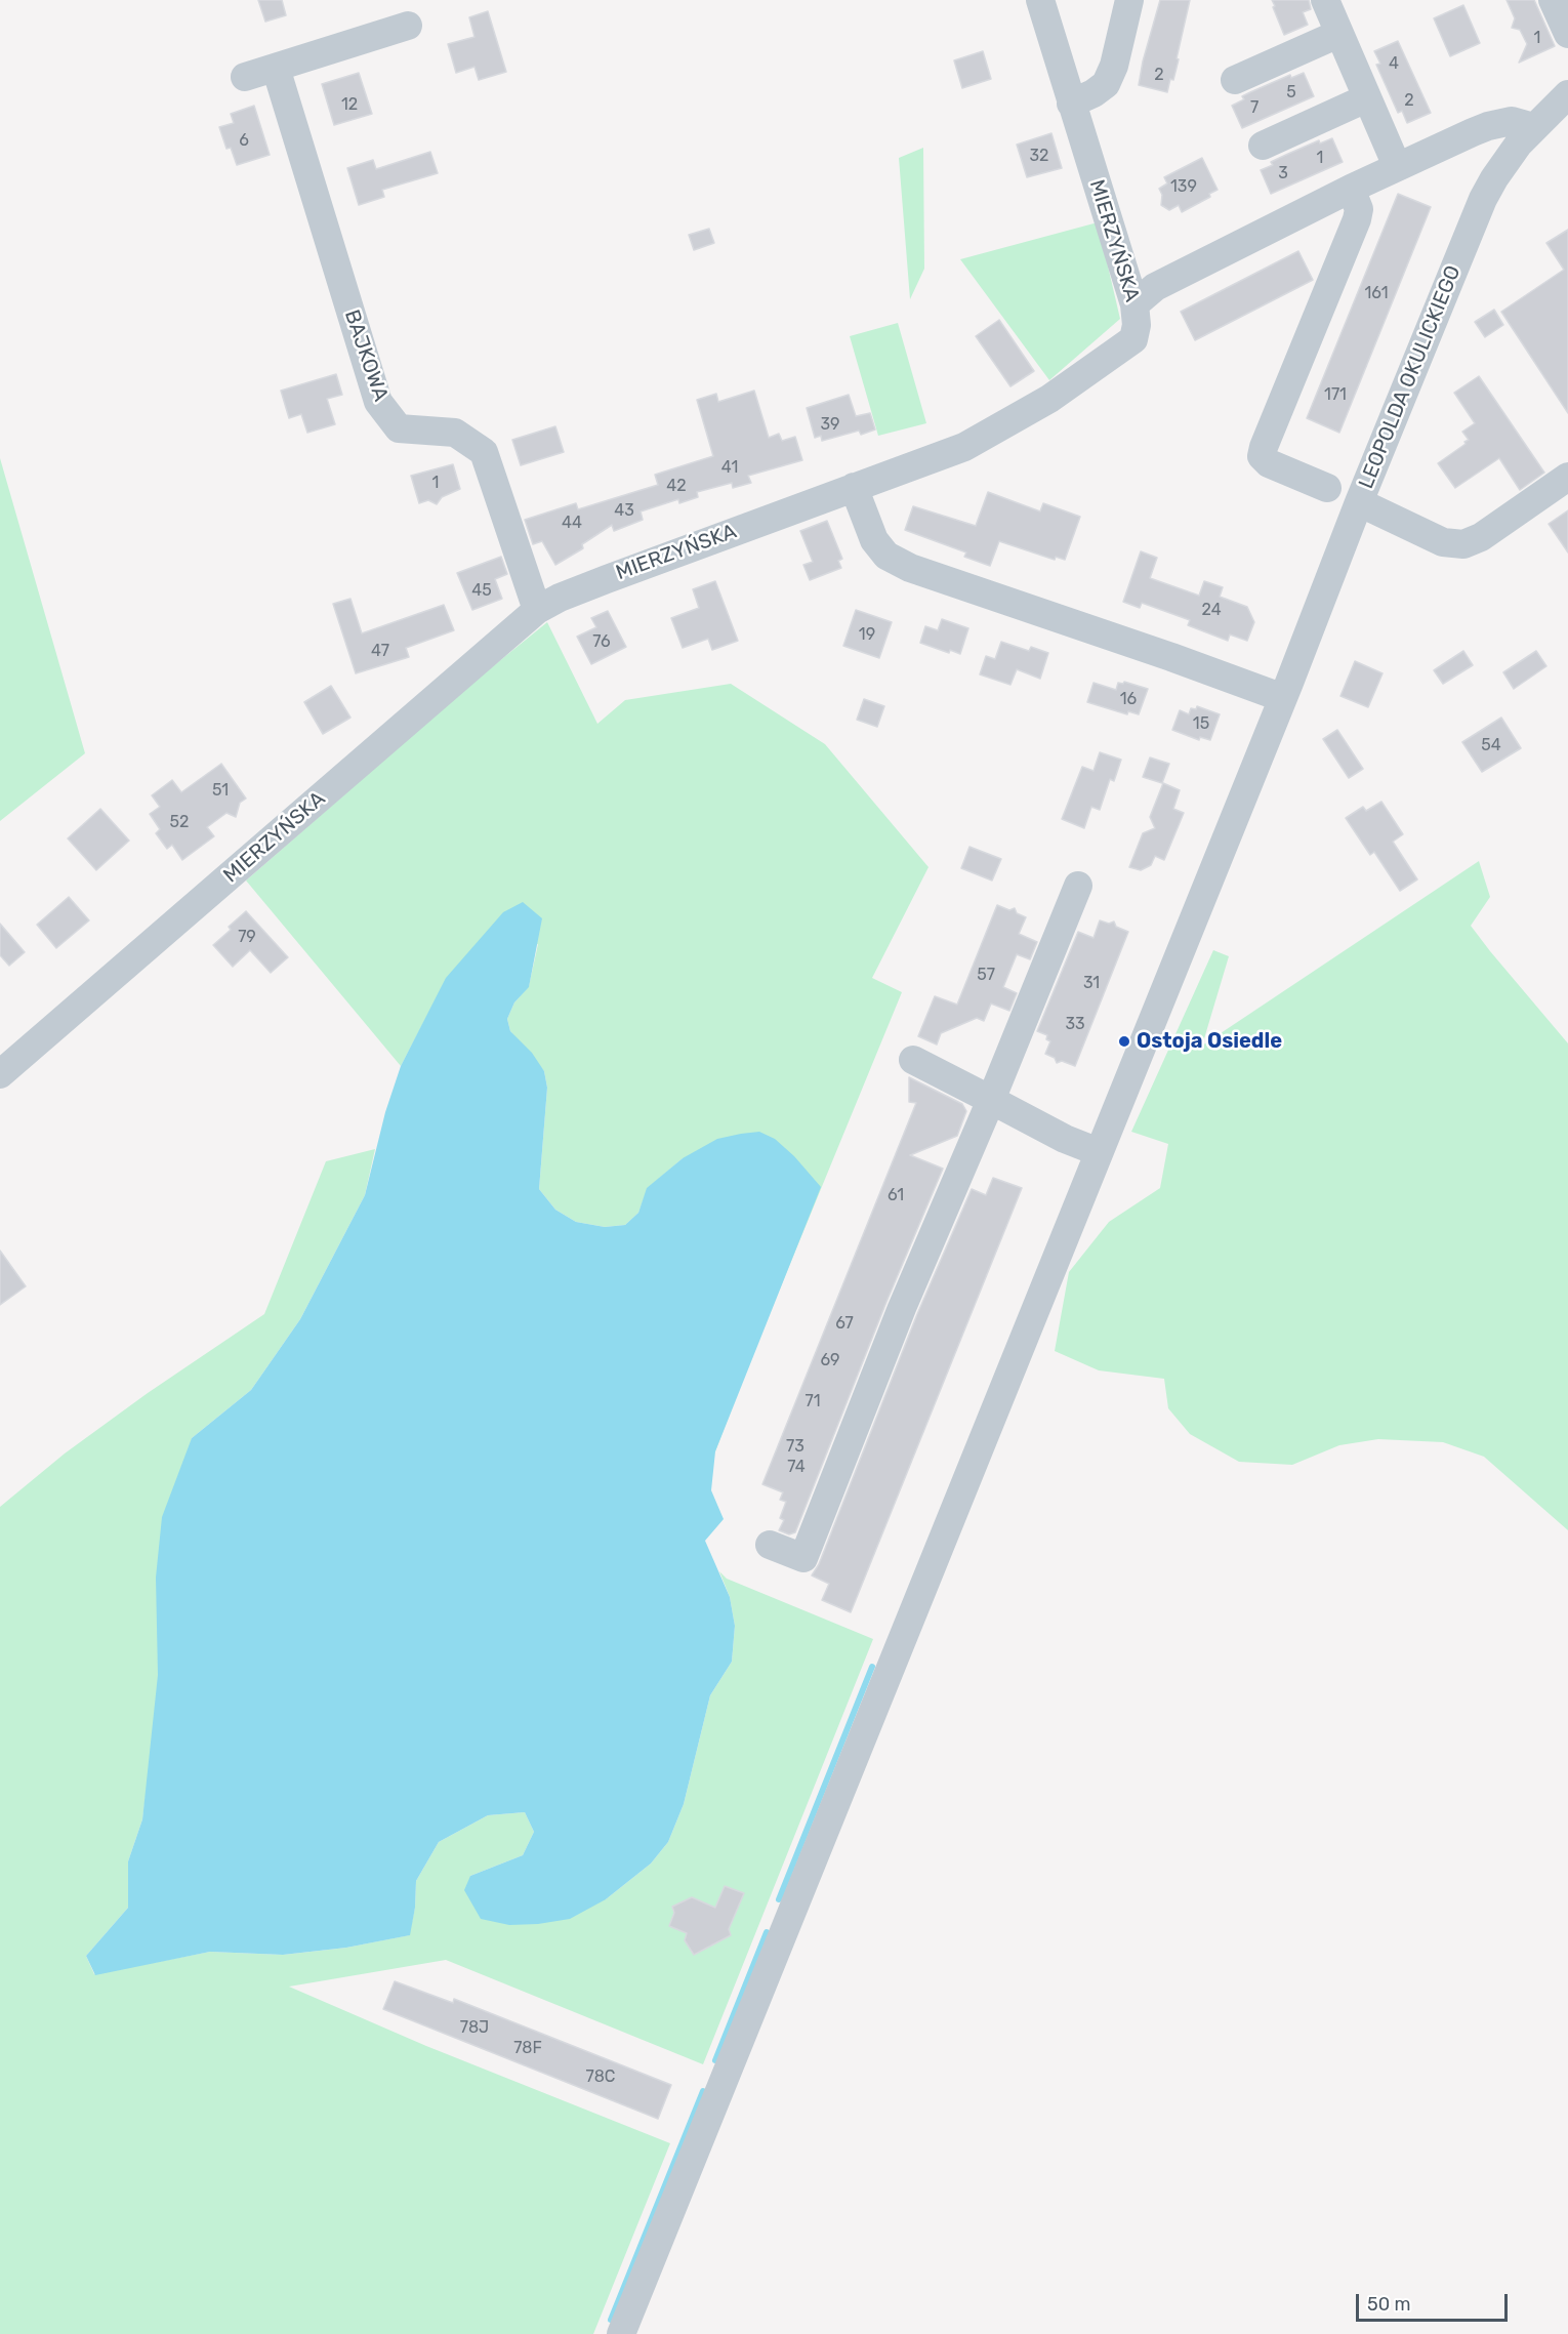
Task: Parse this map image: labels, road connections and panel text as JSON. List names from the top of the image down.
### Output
{
  "streets": {
    "street": ["MIERZYŃSKA", "BAJKOWA", "LEOPOLDA OKULICKIEGO"]
  },
  "crossings": [
    ["MIERZYŃSKA", "BAJKOWA"]
  ],
  "places": ["Ostoja Osiedle"],
  "house_numbers": [
    "1",
    "4",
    "2",
    "5",
    "2",
    "12",
    "7",
    "6",
    "32",
    "1",
    "3",
    "139",
    "161",
    "171",
    "39",
    "41",
    "1",
    "42",
    "43",
    "44",
    "45",
    "24",
    "19",
    "76",
    "47",
    "16",
    "15",
    "54",
    "51",
    "52",
    "79",
    "57",
    "31",
    "33",
    "61",
    "67",
    "69",
    "71",
    "73",
    "74",
    "78J",
    "78F",
    "78C"
  ],
  "scale_bar": "50 m"
}
